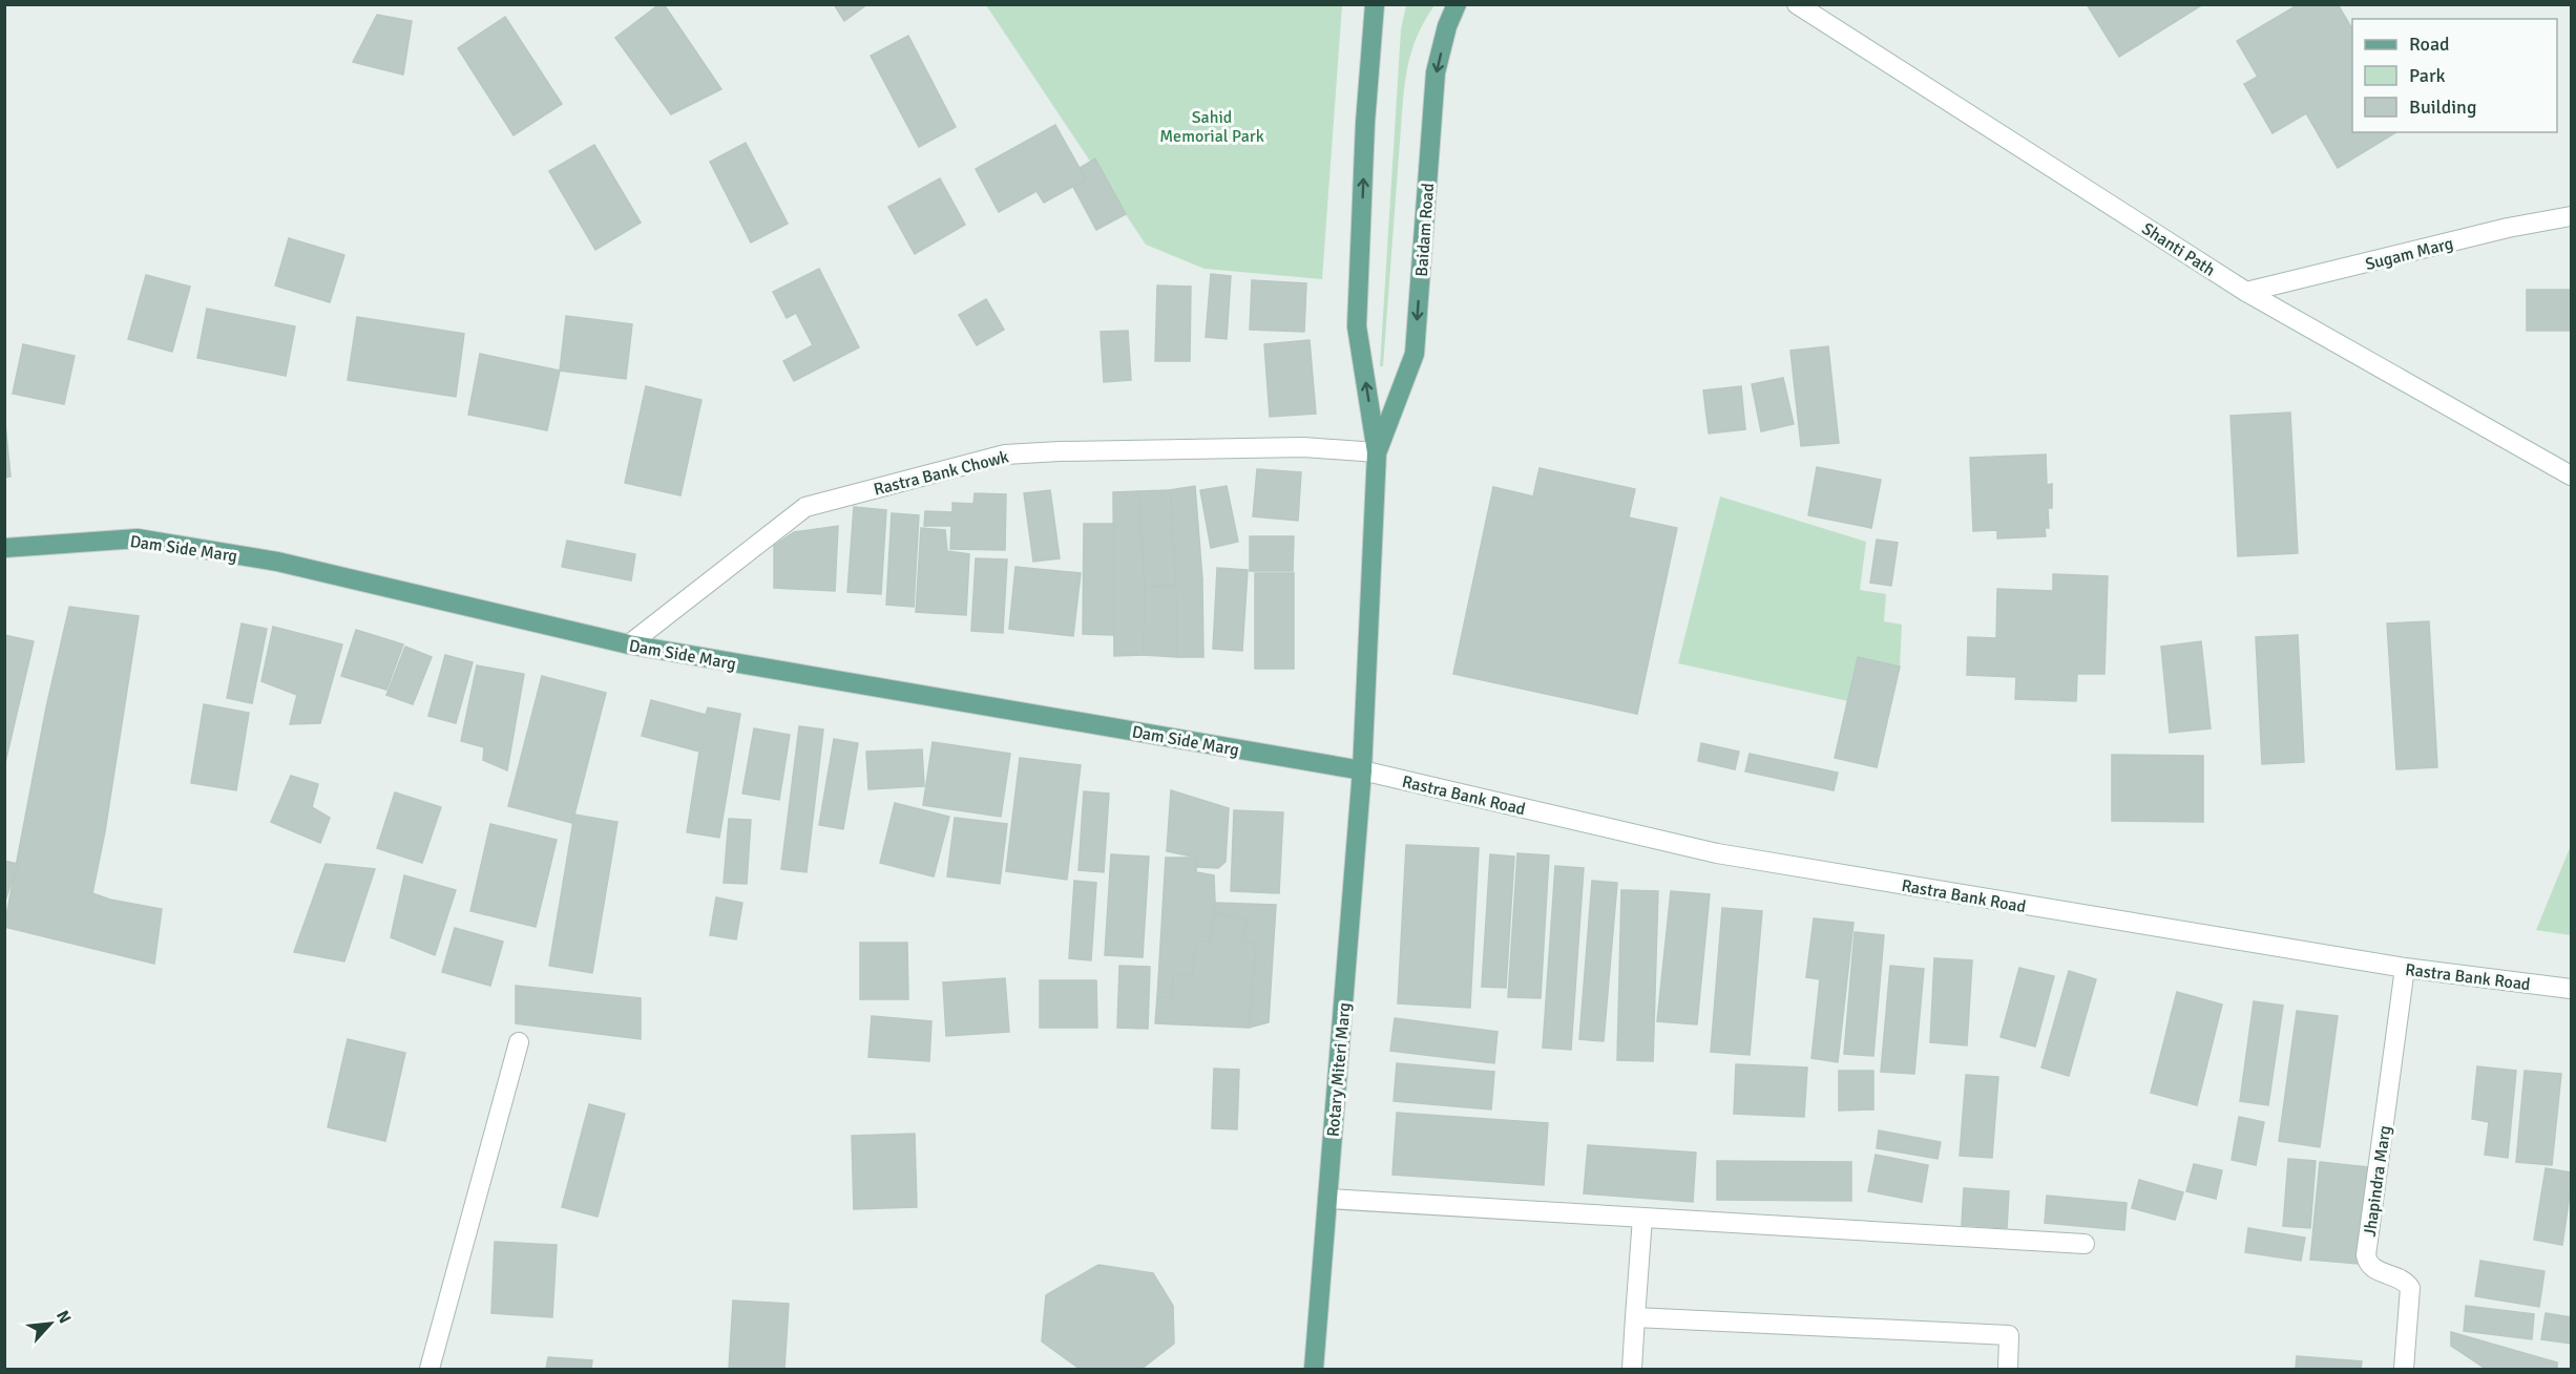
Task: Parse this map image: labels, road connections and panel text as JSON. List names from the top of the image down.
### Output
{
  "streets": {
    "main road": ["Baidam Road", "Dam Side Marg", "Rotary Miteri Marg"],
    "street": [
      "Shanti Path",
      "Sugam Marg",
      "Rastra Bank Chowk",
      "Rastra Bank Road",
      "Jhapindra Marg"
    ]
  },
  "crossings": [
    ["Baidam Road", "Rastra Bank Chowk"],
    ["Baidam Road", "Dam Side Marg"],
    ["Baidam Road", "Rastra Bank Road"],
    ["Baidam Road", "Rotary Miteri Marg"],
    ["Shanti Path", "Sugam Marg"],
    ["Rastra Bank Chowk", "Dam Side Marg"],
    ["Dam Side Marg", "Rastra Bank Road"],
    ["Dam Side Marg", "Rotary Miteri Marg"],
    ["Rastra Bank Road", "Rotary Miteri Marg"],
    ["Rastra Bank Road", "Jhapindra Marg"]
  ],
  "parks": ["Sahid Memorial Park"],
  "legend": ["Road", "Park", "Building"],
  "north": "top right"
}
